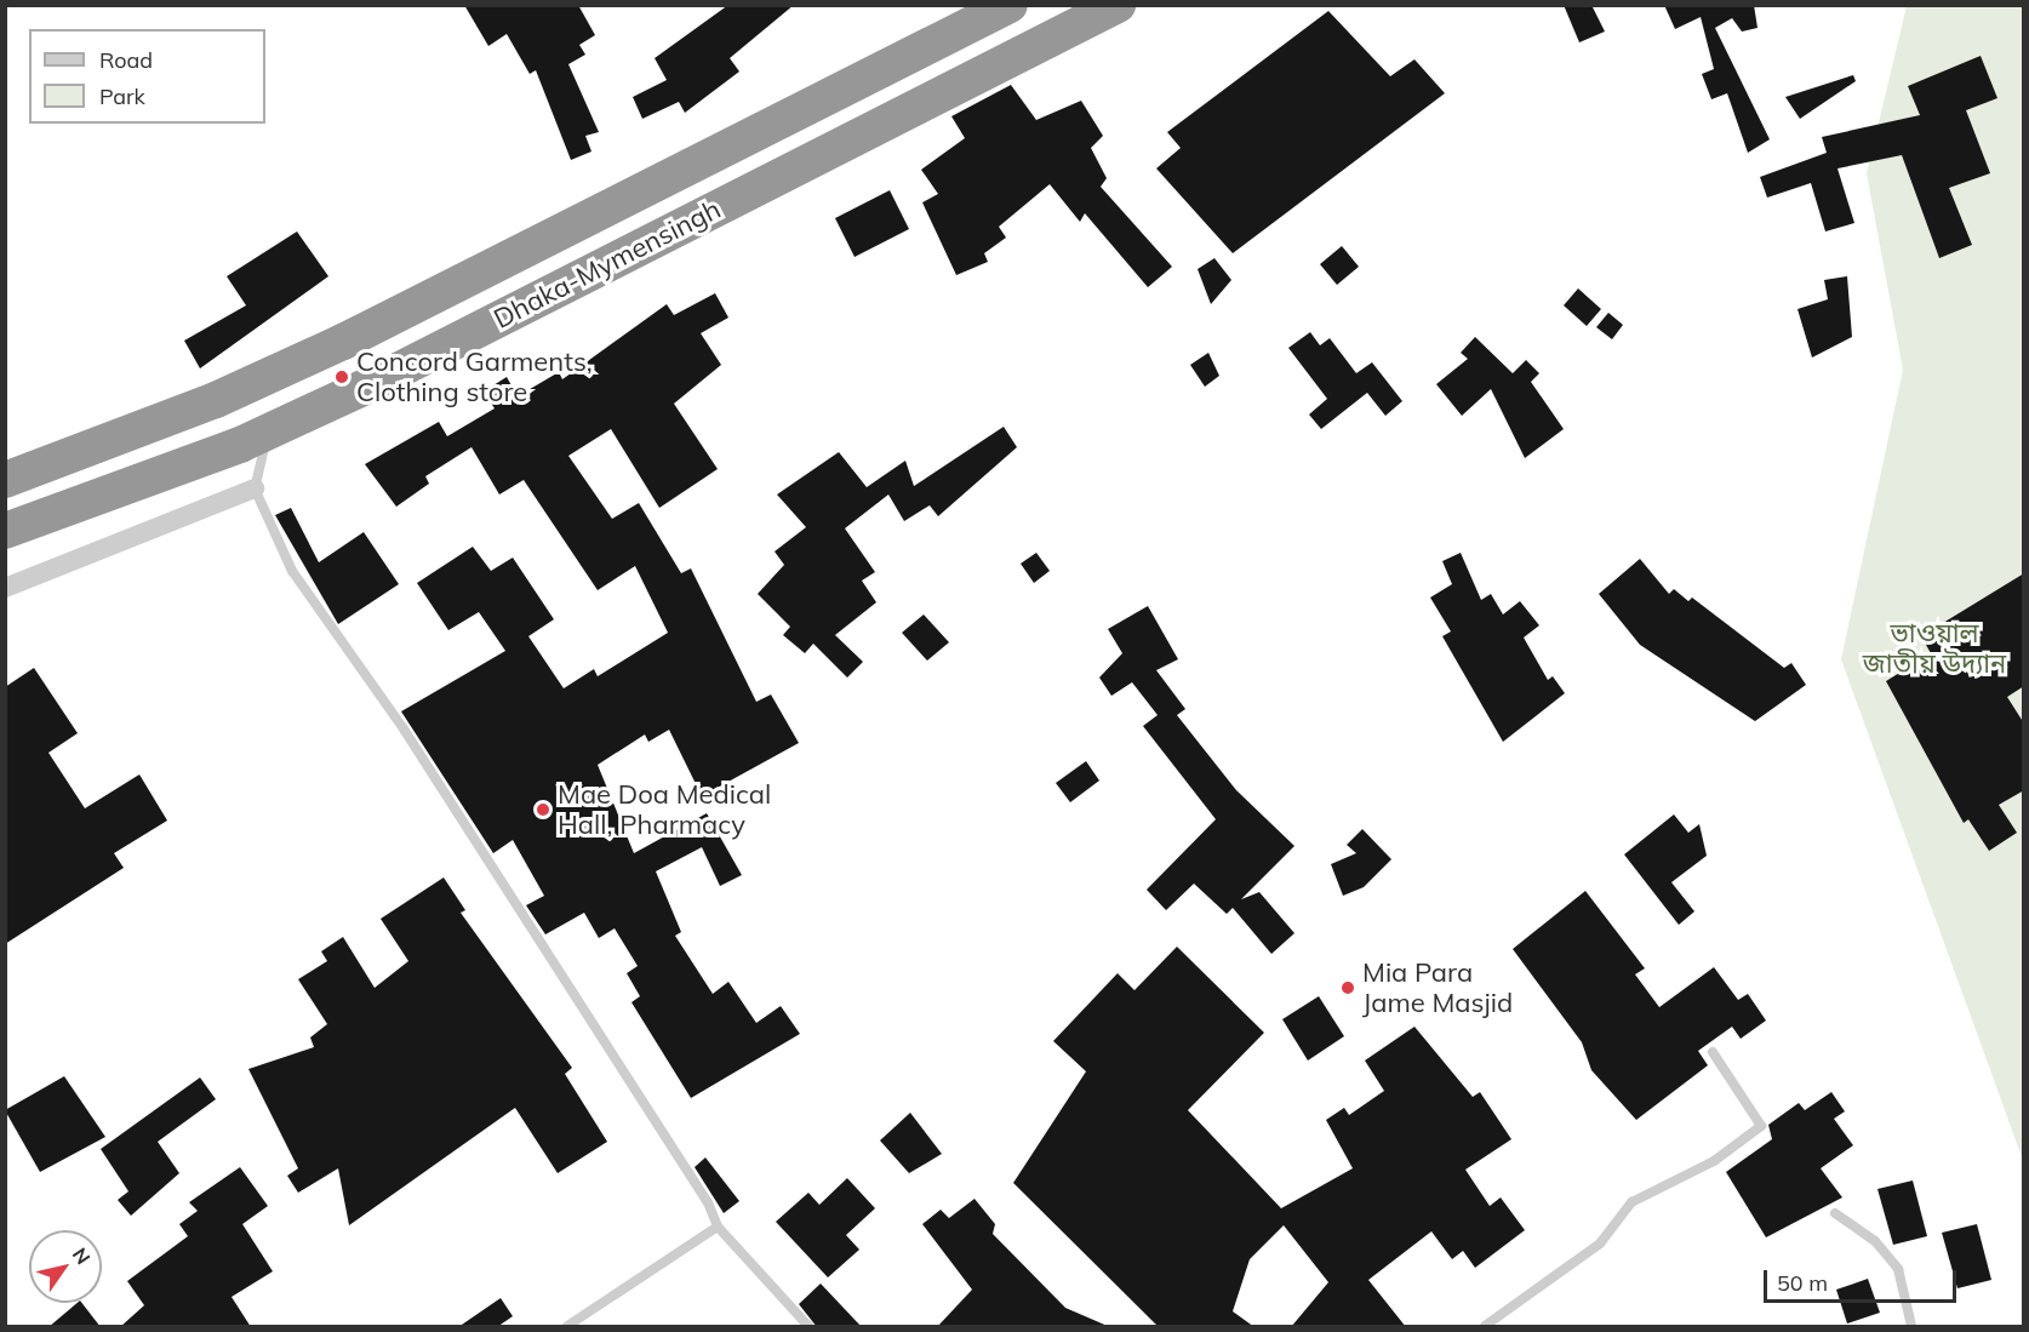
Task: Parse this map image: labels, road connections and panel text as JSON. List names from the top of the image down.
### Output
{
  "streets": {
    "highway": ["Dhaka-Mymensingh"]
  },
  "parks": ["ভাওয়াল জাতীয় উদ্যান"],
  "places": ["Concord Garments, Clothing store", "Mae Doa Medical Hall, Pharmacy", "Mia Para Jame Masjid"],
  "legend": ["Road", "Park"],
  "scale_bar": "50 m",
  "north": "top right"
}
